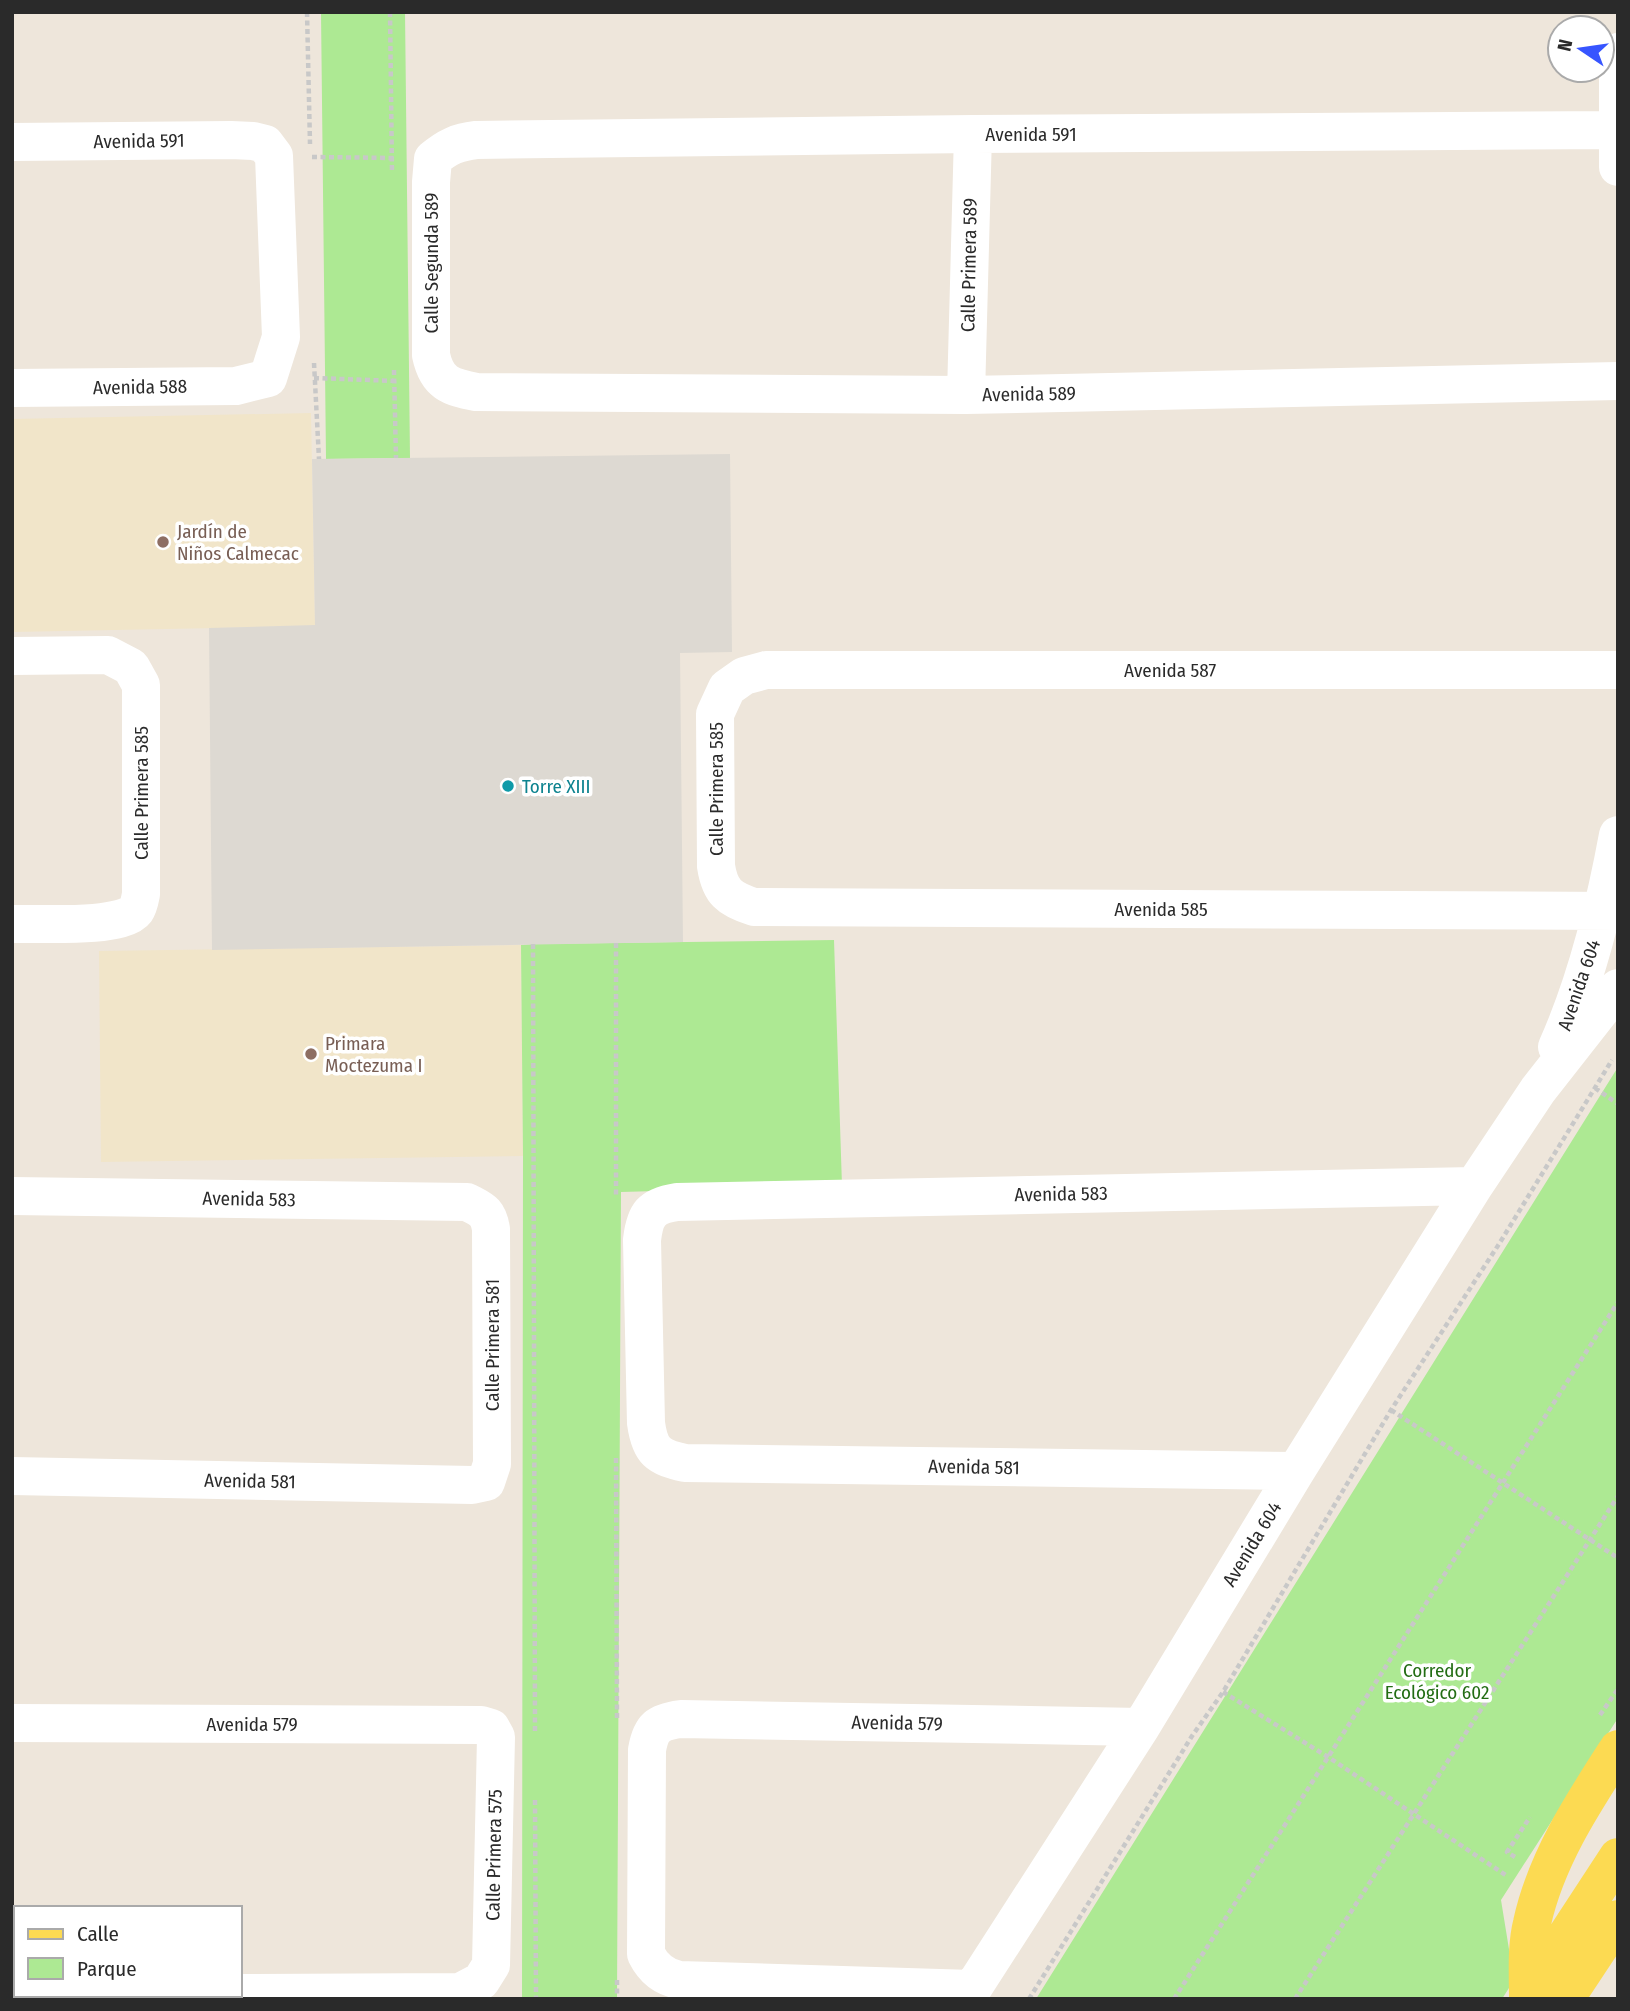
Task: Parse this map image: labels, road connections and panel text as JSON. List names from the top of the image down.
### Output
{
  "streets": {
    "street": [
      "Avenida 591",
      "Calle Segunda 589",
      "Calle Primera 589",
      "Avenida 588",
      "Avenida 589",
      "Avenida 587",
      "Calle Primera 585",
      "Avenida 585",
      "Avenida 604",
      "Avenida 583",
      "Calle Primera 581",
      "Avenida 581",
      "Avenida 579",
      "Calle Primera 575"
    ]
  },
  "crossings": [
    ["Avenida 591", "Calle Segunda 589"],
    ["Avenida 591", "Calle Primera 589"],
    ["Calle Segunda 589", "Avenida 589"],
    ["Calle Primera 589", "Avenida 589"],
    ["Avenida 587", "Calle Primera 585"],
    ["Calle Primera 585", "Avenida 585"],
    ["Avenida 585", "Avenida 604"],
    ["Avenida 604", "Avenida 583"],
    ["Avenida 604", "Avenida 581"],
    ["Avenida 604", "Avenida 579"],
    ["Avenida 583", "Calle Primera 581"],
    ["Avenida 583", "Avenida 581"],
    ["Calle Primera 581", "Avenida 581"],
    ["Avenida 579", "Calle Primera 575"]
  ],
  "parks": ["Corredor Ecológico 602"],
  "places": ["Jardín de Niños Calmecac", "Torre XIII", "Primara Moctezuma I"],
  "legend": ["Calle", "Parque"],
  "north": "left"
}
